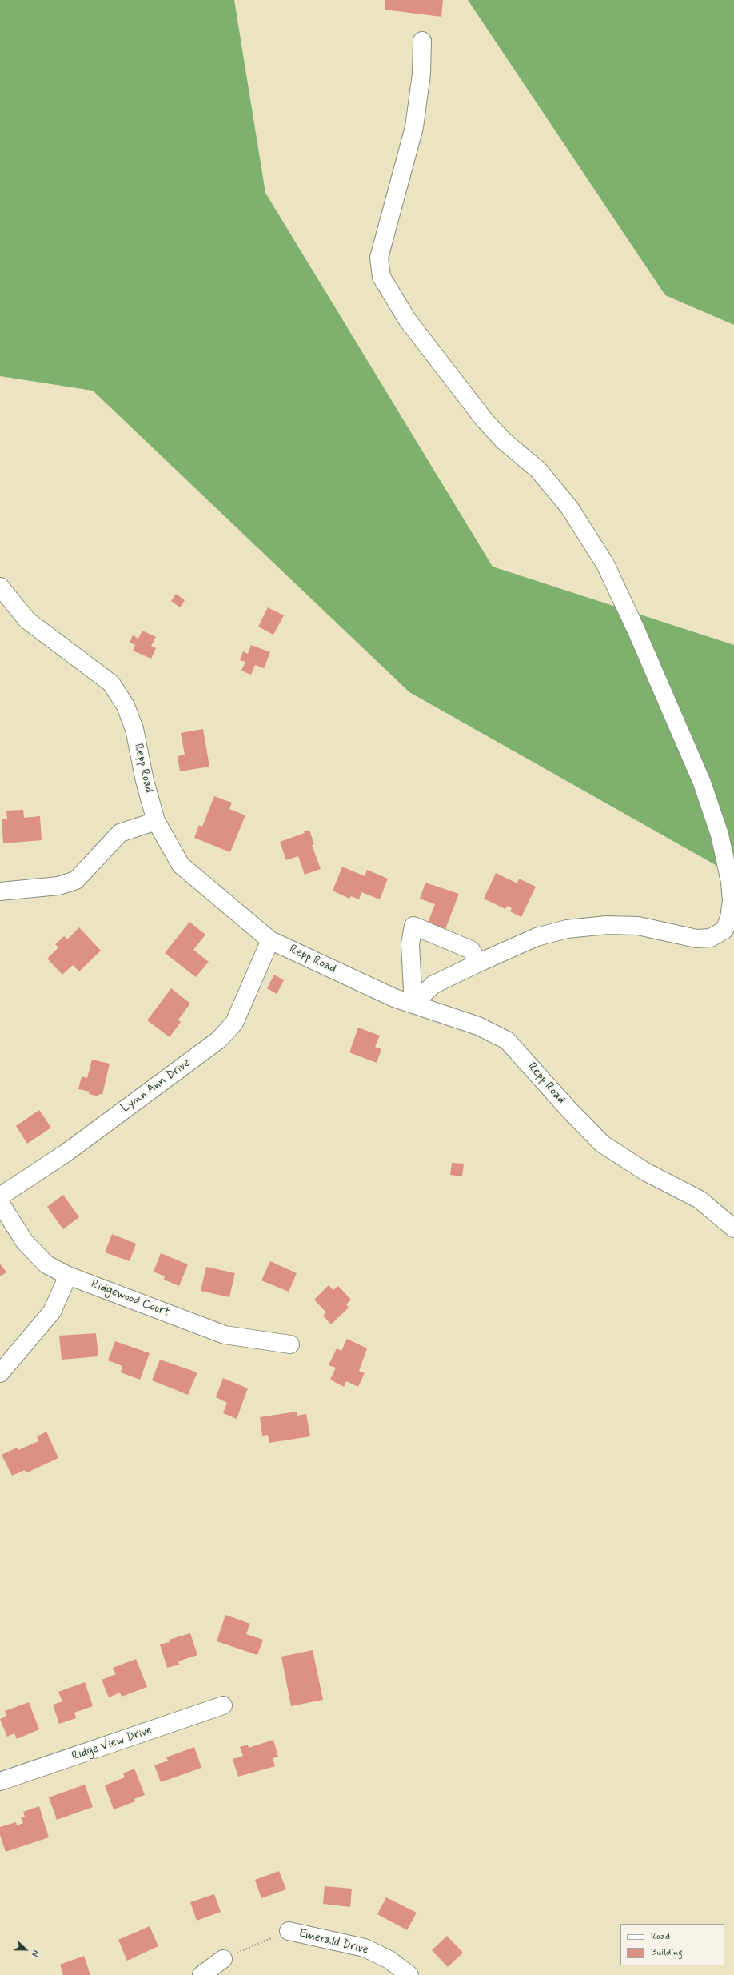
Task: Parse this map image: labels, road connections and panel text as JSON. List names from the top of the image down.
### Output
{
  "streets": {
    "street": [
      "Repp Road",
      "Lynn Ann Drive",
      "Ridgewood Court",
      "Ridge View Drive",
      "Emerald Drive"
    ]
  },
  "crossings": [
    ["Repp Road", "Lynn Ann Drive"]
  ],
  "legend": ["Road", "Building"],
  "north": "right"
}
